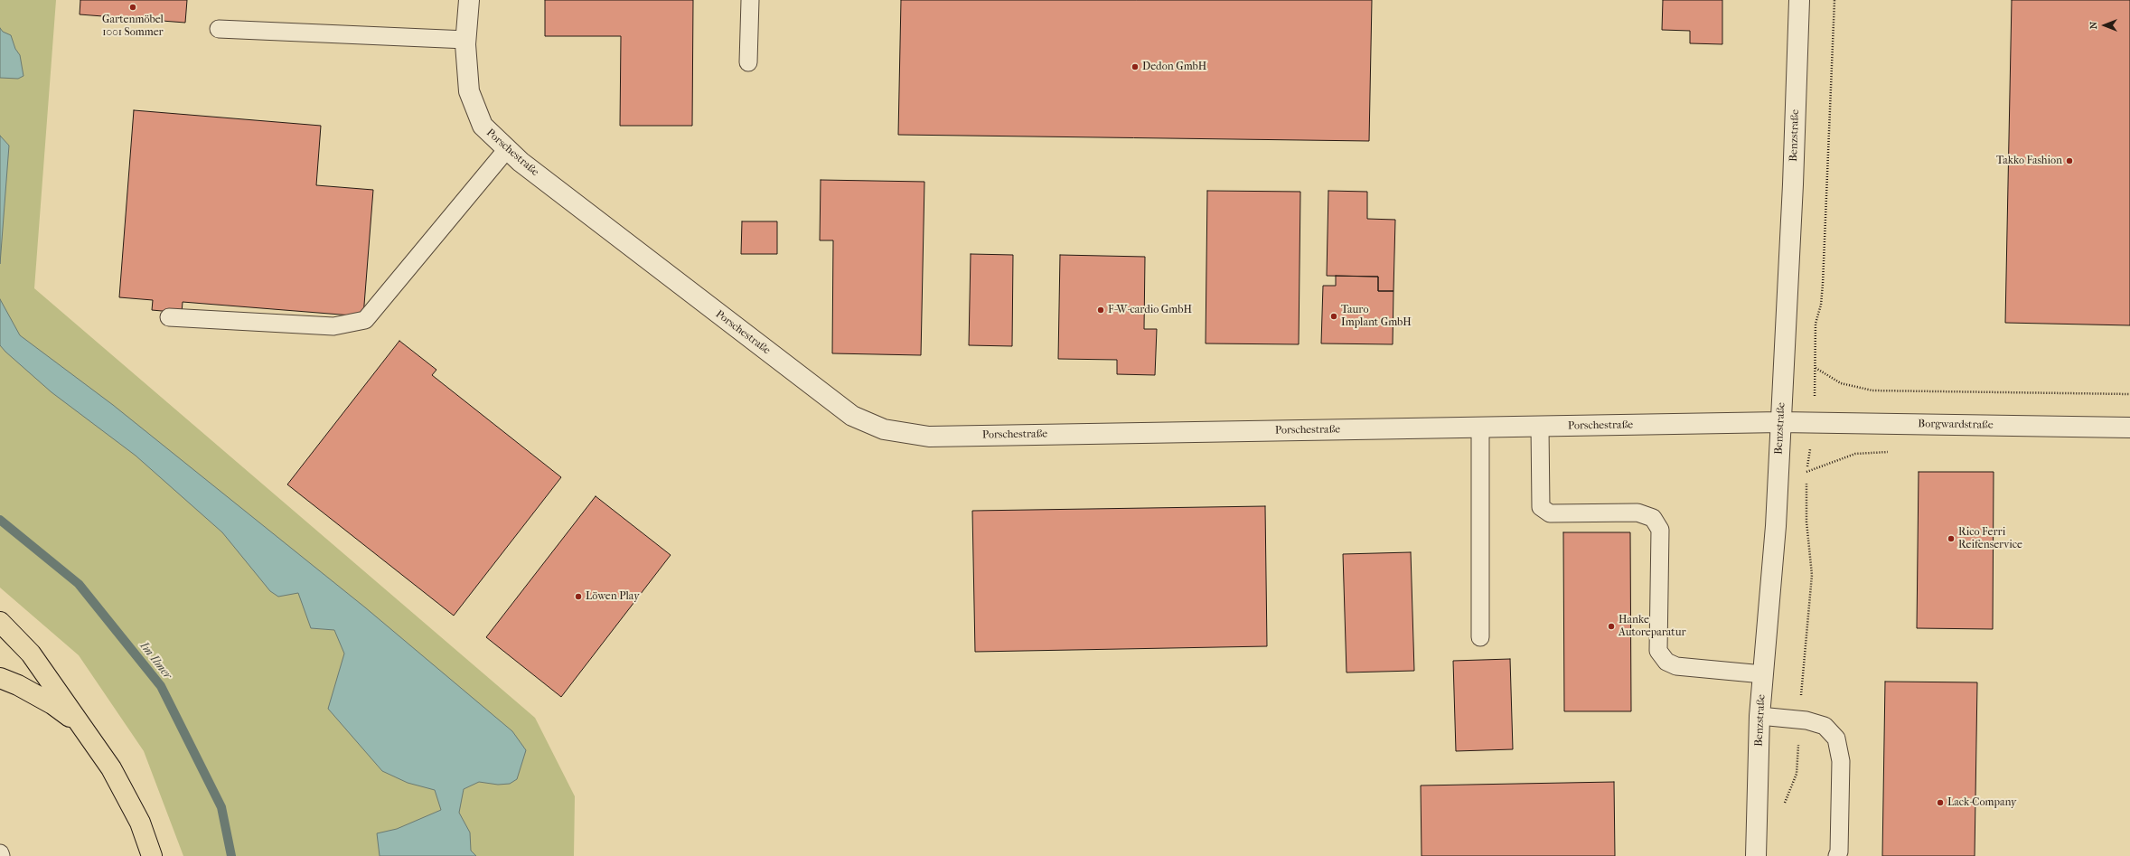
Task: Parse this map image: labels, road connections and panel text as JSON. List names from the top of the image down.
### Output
{
  "streets": {
    "street": ["Benzstraße", "Porschestraße", "Borgwardstraße"]
  },
  "crossings": [
    ["Benzstraße", "Porschestraße"],
    ["Benzstraße", "Borgwardstraße"],
    ["Porschestraße", "Borgwardstraße"]
  ],
  "water": ["Im Ilmer"],
  "places": [
    "Gartenmöbel 1001 Sommer",
    "Dedon GmbH",
    "Takko Fashion",
    "F-W-cardio GmbH",
    "Tauro Implant GmbH",
    "Rico Ferri Reifenservice",
    "Löwen Play",
    "Hanke Autoreparatur",
    "Lack-Company"
  ],
  "north": "left"
}
